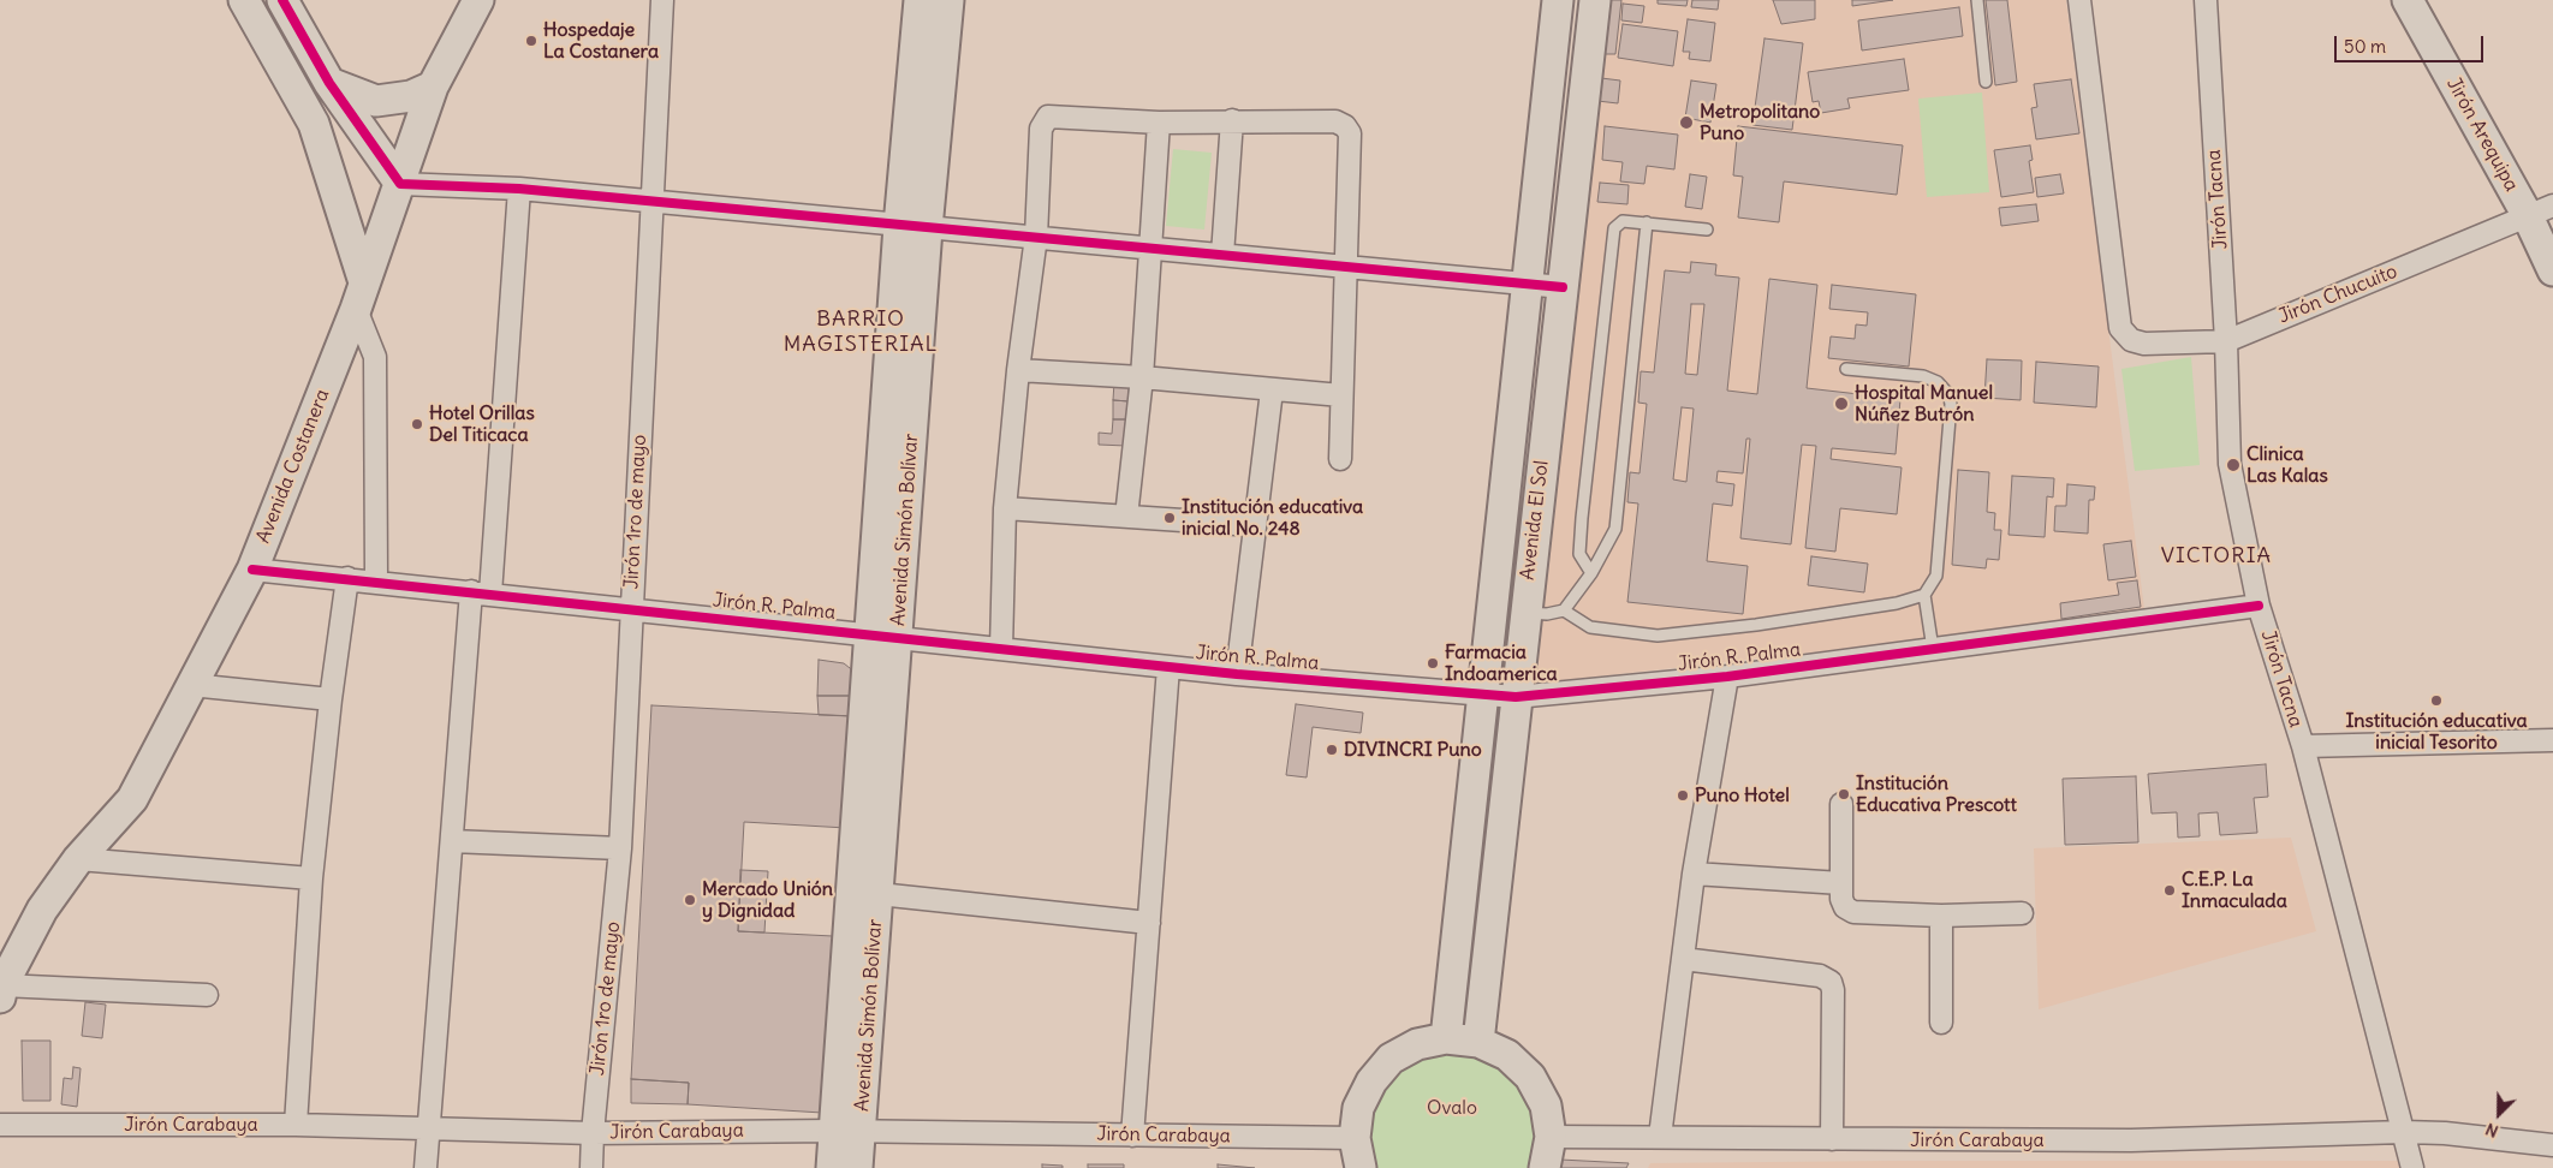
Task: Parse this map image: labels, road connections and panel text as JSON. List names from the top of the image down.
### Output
{
  "streets": {
    "street": [
      "Jirón Arequipa",
      "Jirón Tacna",
      "Jirón Chucuito",
      "Avenida Costanera",
      "Jirón 1ro de mayo",
      "Avenida El Sol",
      "Avenida Simón Bolívar",
      "Jirón R. Palma",
      "Jirón Carabaya"
    ]
  },
  "crossings": [
    ["Jirón Arequipa", "Jirón Chucuito"],
    ["Jirón Tacna", "Jirón Chucuito"],
    ["Jirón Tacna", "Jirón R. Palma"],
    ["Jirón Tacna", "Jirón Carabaya"],
    ["Avenida Costanera", "Jirón R. Palma"],
    ["Jirón 1ro de mayo", "Jirón R. Palma"],
    ["Jirón 1ro de mayo", "Jirón Carabaya"],
    ["Avenida El Sol", "Jirón R. Palma"],
    ["Avenida Simón Bolívar", "Jirón R. Palma"],
    ["Avenida Simón Bolívar", "Jirón Carabaya"]
  ],
  "districts": ["BARRIO MAGISTERIAL", "VICTORIA"],
  "parks": ["Ovalo"],
  "places": [
    "Hospedaje La Costanera",
    "Metropolitano Puno",
    "Hospital Manuel Núñez Butrón",
    "Hotel Orillas Del Titicaca",
    "Clinica Las Kalas",
    "Institución educativa inicial No. 248",
    "Farmacia Indoamerica",
    "Institución educativa inicial Tesorito",
    "DIVINCRI Puno",
    "Institución Educativa Prescott",
    "Puno Hotel",
    "C.E.P. La Inmaculada",
    "Mercado Unión y Dignidad"
  ],
  "scale_bar": "50 m",
  "north": "bottom left"
}
